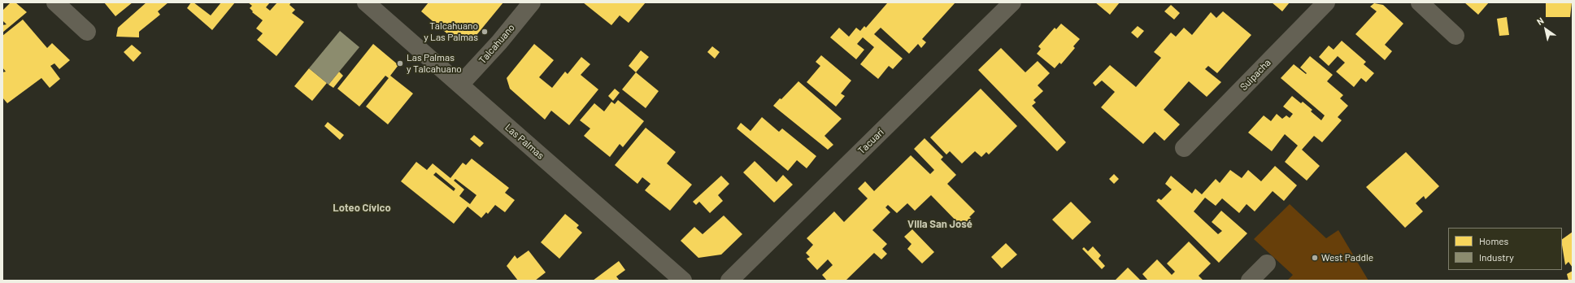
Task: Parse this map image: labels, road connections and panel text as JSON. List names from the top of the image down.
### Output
{
  "streets": {
    "street": [
      "Talcahuano",
      "Suipacha",
      "Las Palmas",
      "Tacuarí"
    ]
  },
  "crossings": [
    ["Talcahuano", "Las Palmas"]
  ],
  "districts": ["Loteo Cívico", "Villa San José"],
  "places": ["Talcahuano y Las Palmas", "Las Palmas y Talcahuano", "West Paddle"],
  "legend": ["Homes", "Industry"],
  "north": "top left"
}
